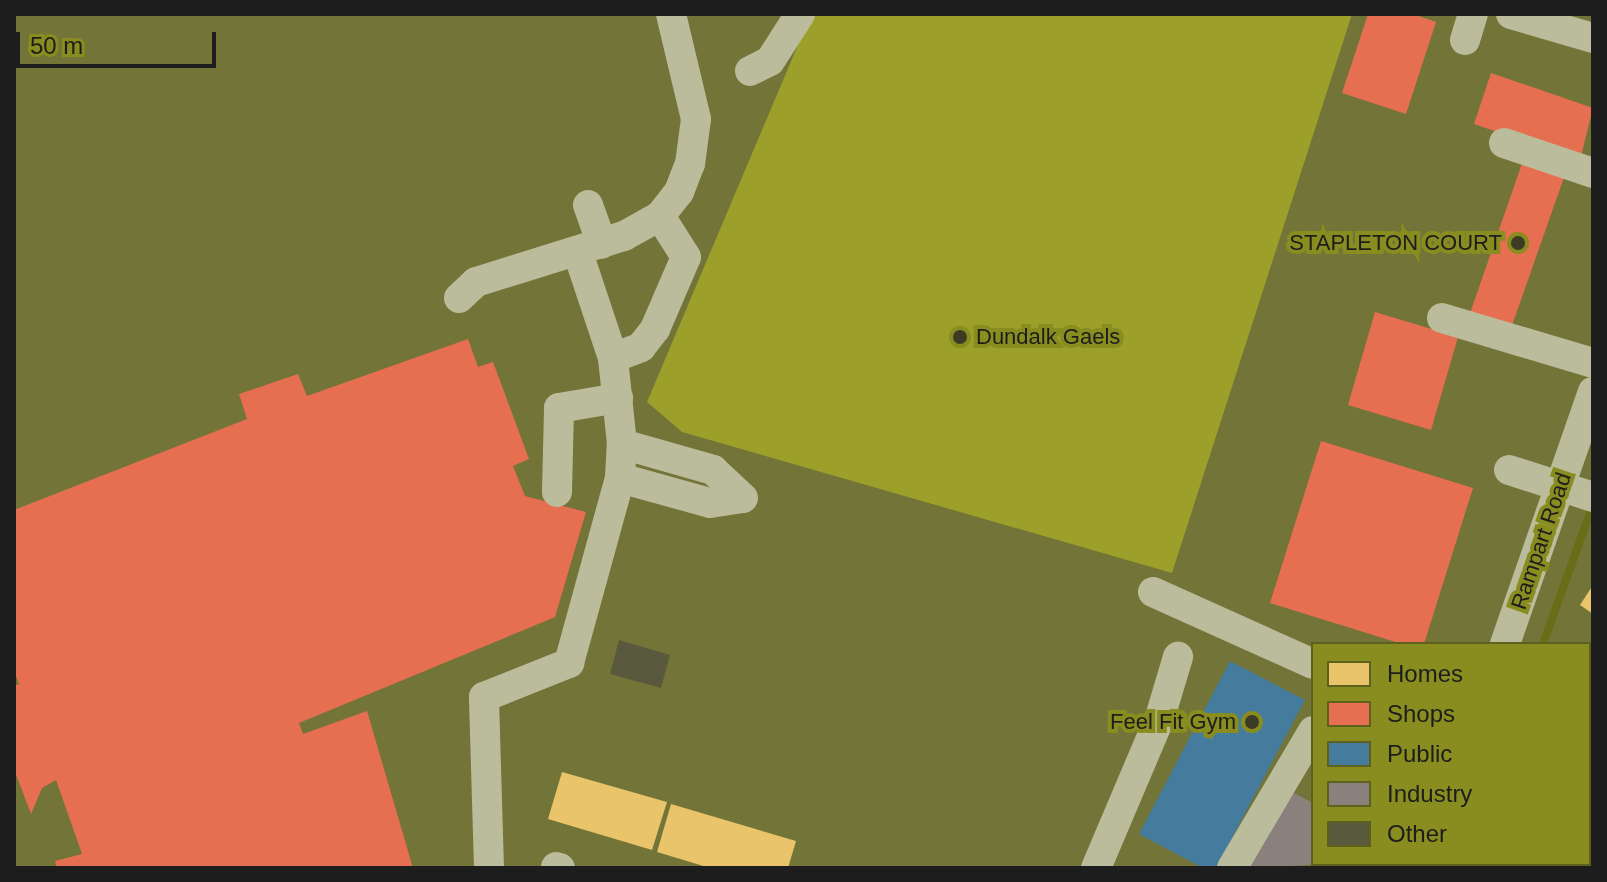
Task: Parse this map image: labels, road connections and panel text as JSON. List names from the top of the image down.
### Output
{
  "streets": {
    "street": ["Rampart Road"]
  },
  "places": ["STAPLETON COURT", "Dundalk Gaels", "Feel Fit Gym"],
  "legend": [
    "Homes",
    "Shops",
    "Public",
    "Industry",
    "Other"
  ],
  "scale_bar": "50 m"
}
